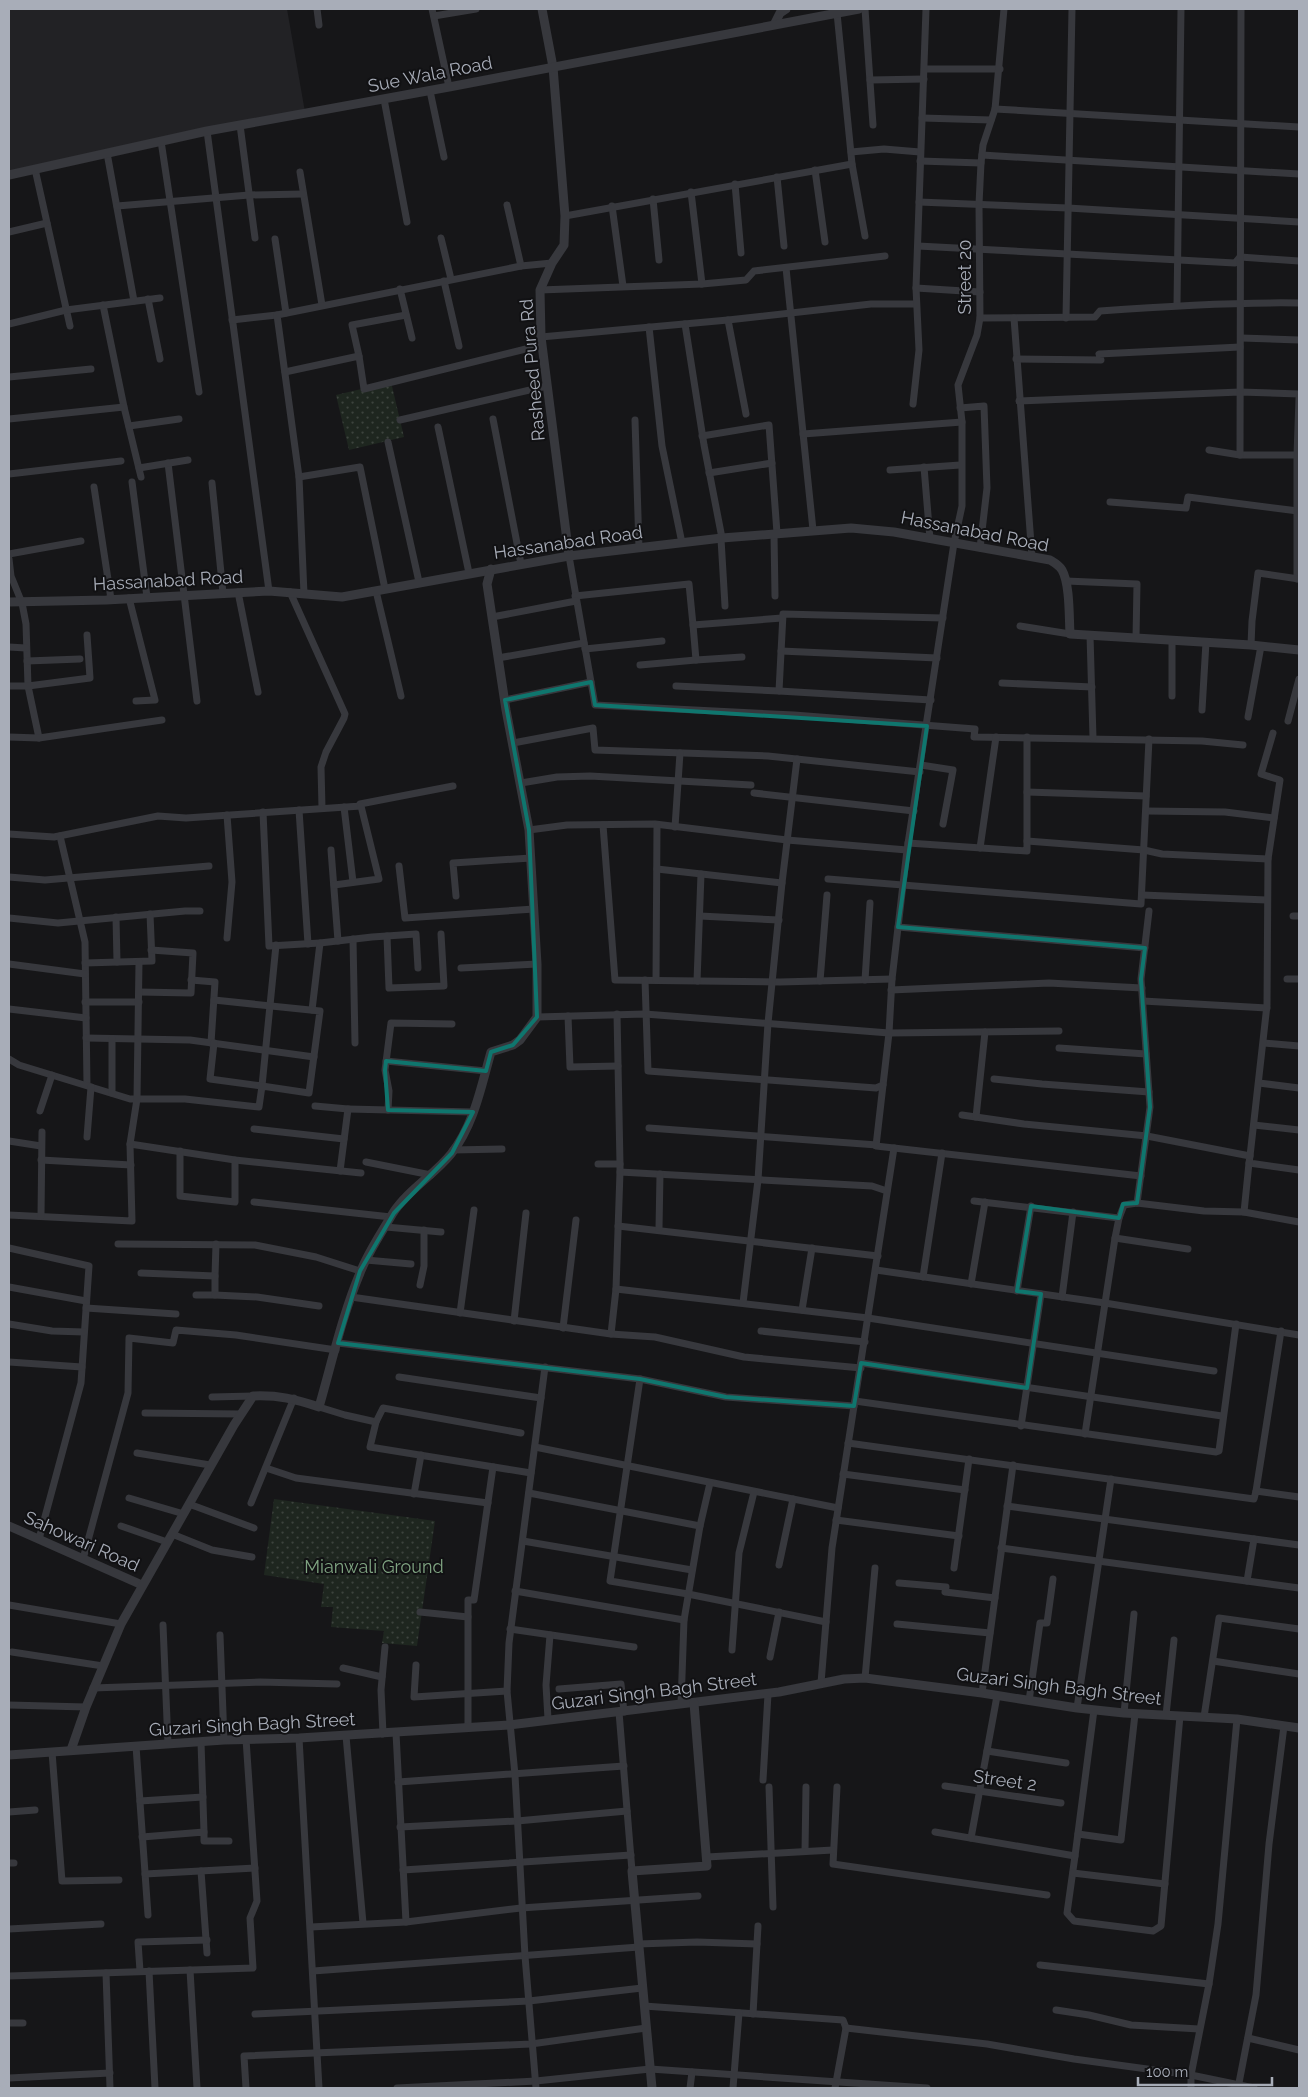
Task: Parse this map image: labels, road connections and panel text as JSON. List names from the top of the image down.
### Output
{
  "streets": {
    "street": [
      "Sue Wala Road",
      "Street 20",
      "Rasheed Pura Rd",
      "Hassanabad Road",
      "Sahowari Road",
      "Guzari Singh Bagh Street",
      "Street 2"
    ]
  },
  "crossings": [
    ["Sue Wala Road", "Rasheed Pura Rd"],
    ["Street 20", "Hassanabad Road"],
    ["Rasheed Pura Rd", "Hassanabad Road"]
  ],
  "parks": ["Mianwali Ground"],
  "scale_bar": "100 m"
}
